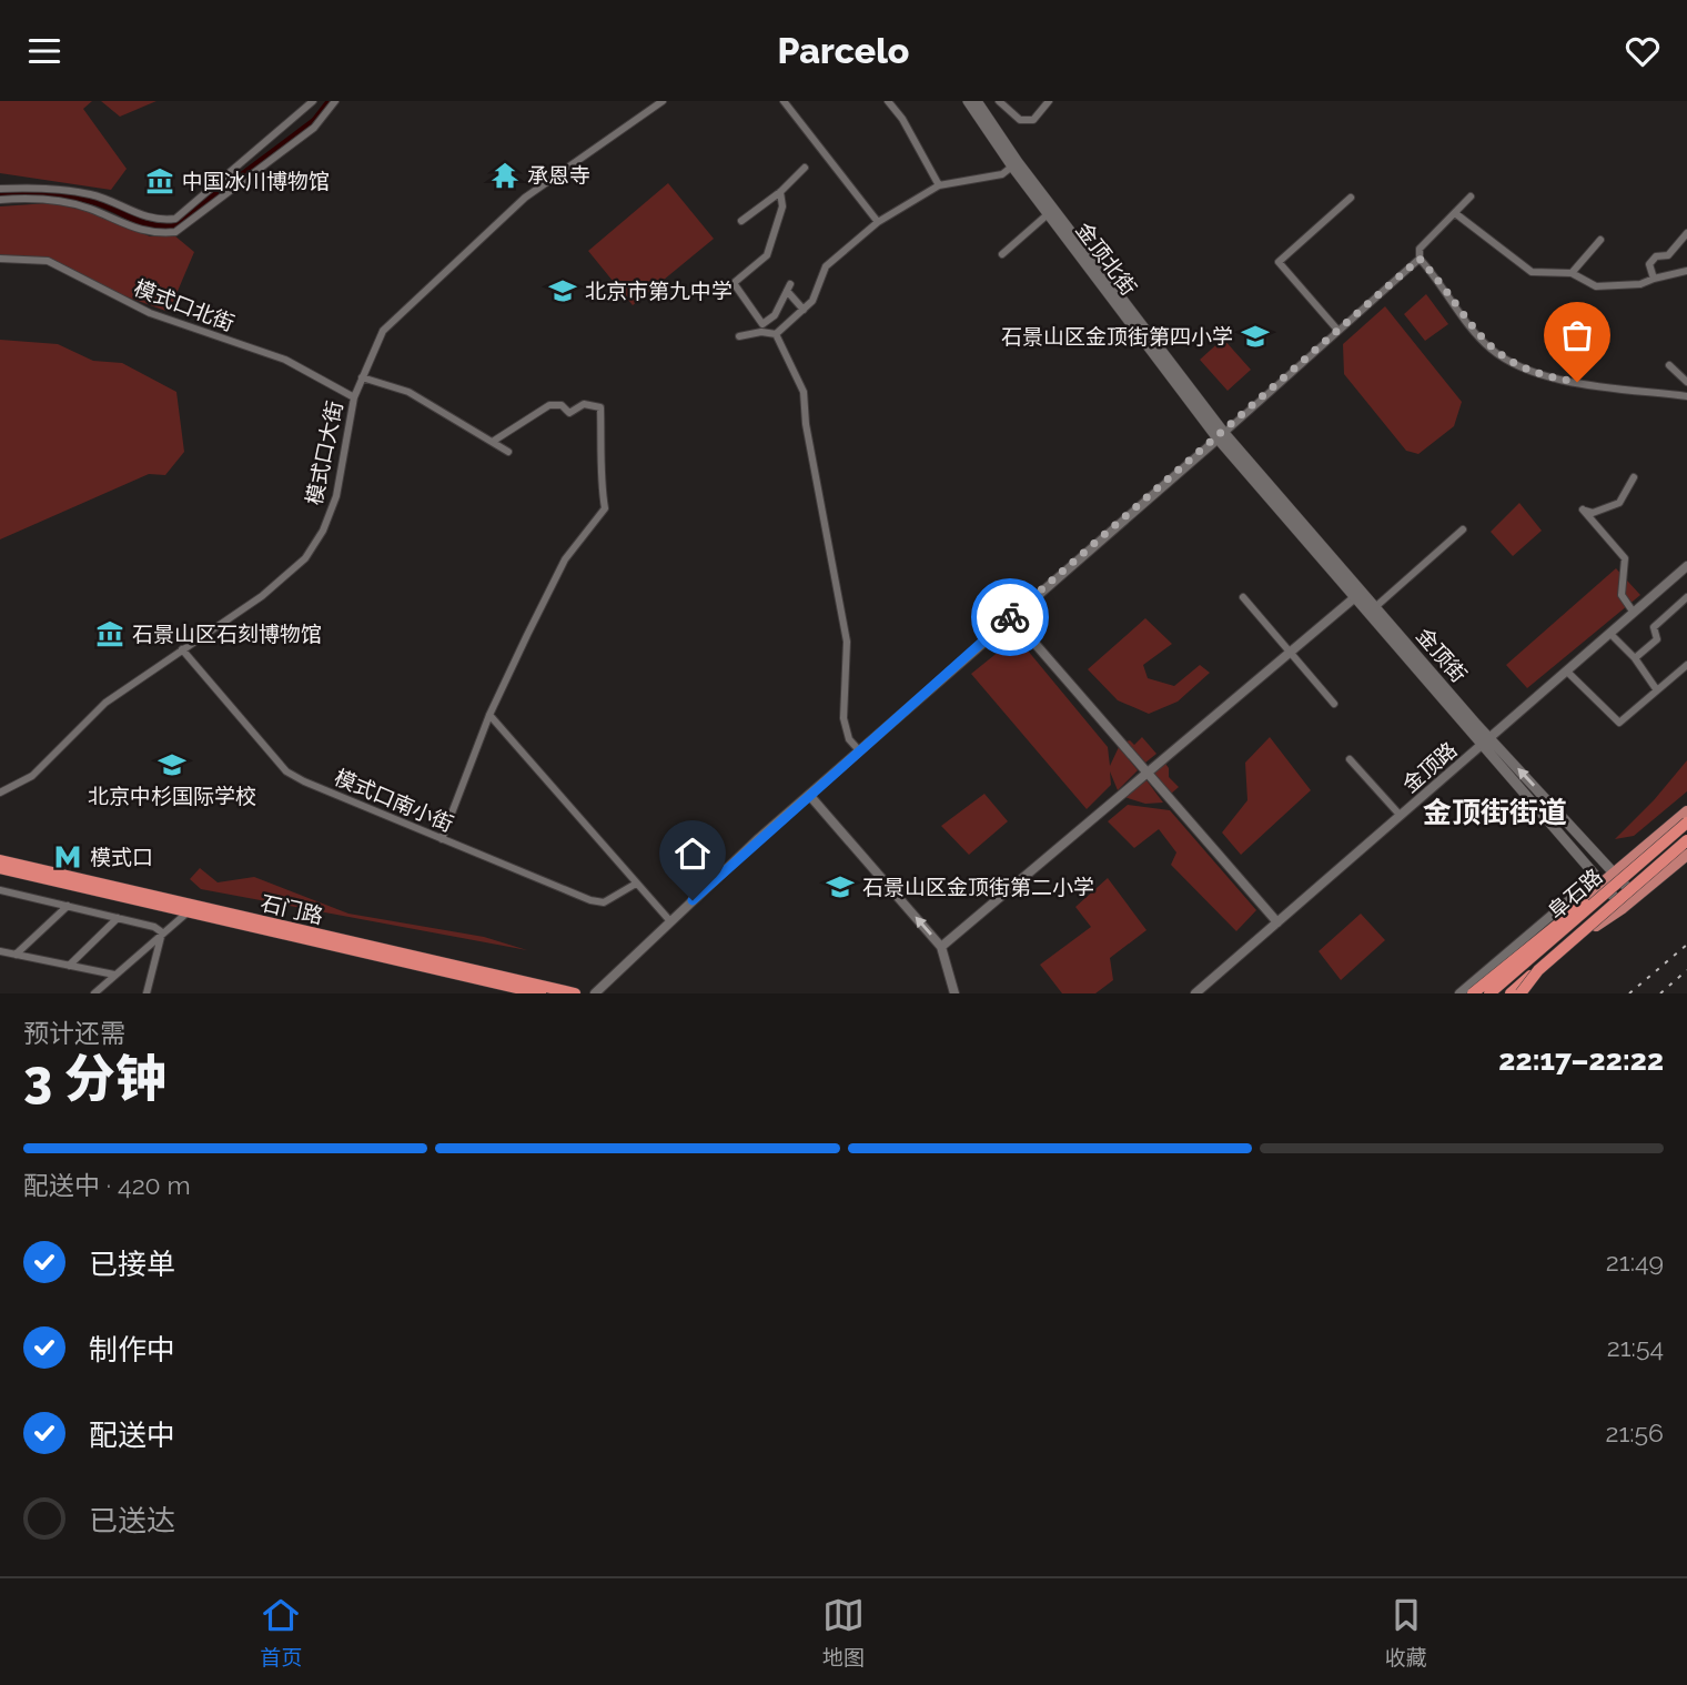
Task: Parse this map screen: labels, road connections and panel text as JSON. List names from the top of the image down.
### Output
{
  "streets": {
    "highway": ["阜石路", "石门路"],
    "main road": ["金顶北街", "金顶街"],
    "street": [
      "模式口北街",
      "模式口大街",
      "金顶路",
      "模式口南小街"
    ]
  },
  "crossings": [
    ["金顶北街", "金顶街"],
    ["模式口北街", "模式口大街"],
    ["模式口大街", "模式口南小街"],
    ["金顶街", "金顶路"],
    ["金顶街", "阜石路"]
  ],
  "districts": ["金顶街街道"],
  "places": {
    "temple": ["承恩寺"],
    "museum": ["中国冰川博物馆", "石景山区石刻博物馆"],
    "school or university": [
      "北京市第九中学",
      "石景山区金顶街第四小学",
      "北京中杉国际学校",
      "石景山区金顶街第二小学"
    ],
    "metro station": ["模式口"]
  },
  "page": {
    "header": "Parcelo",
    "heading": ["3 分钟", "预计还需", "22:17–22:22"],
    "bar": "配送中 · 420 m",
    "list": [
      ["已接单", "21:49"],
      ["制作中", "21:54"],
      ["配送中", "21:56"],
      "已送达"
    ],
    "tabs": ["首页", "地图", "收藏"]
  }
}
